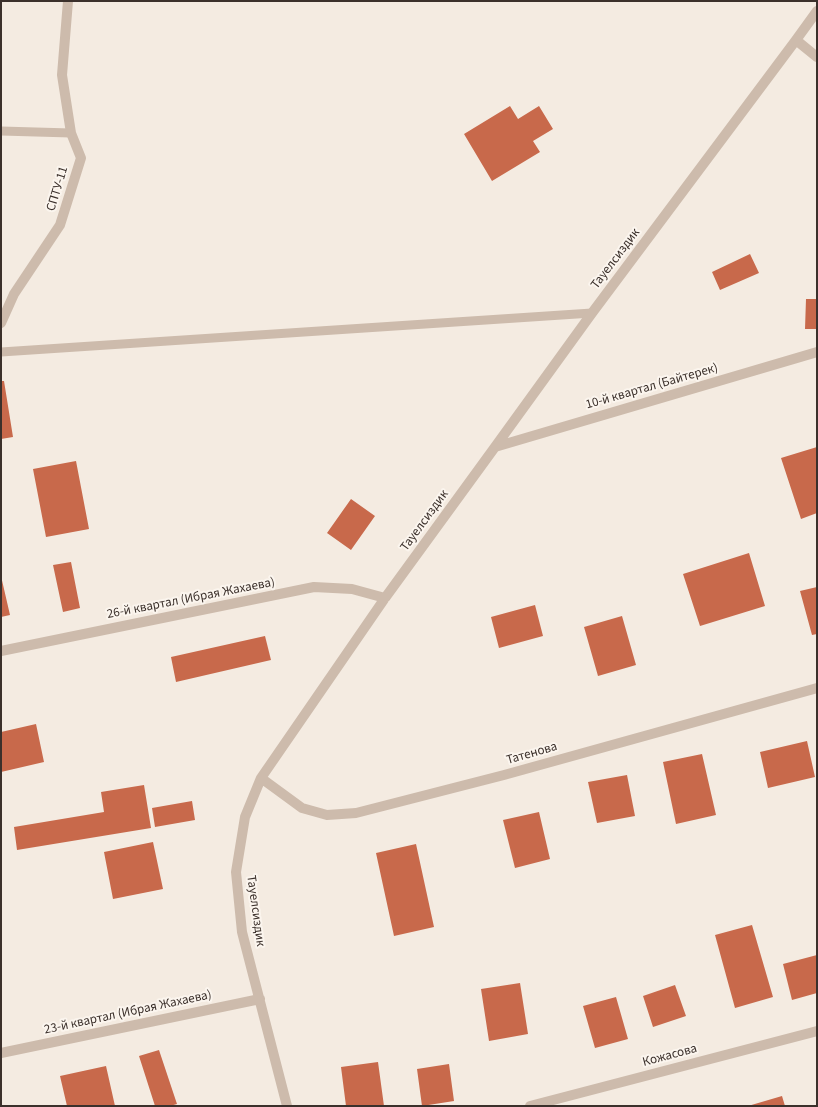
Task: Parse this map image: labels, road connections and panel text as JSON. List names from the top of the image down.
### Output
{
  "streets": {
    "street": [
      "СПТУ-11",
      "Тауелсиздик",
      "10-й квартал (Байтерек)",
      "26-й квартал (Ибрая Жахаева)",
      "Татенова",
      "23-й квартал (Ибрая Жахаева)",
      "Кожасова"
    ]
  },
  "crossings": [
    ["Тауелсиздик", "10-й квартал (Байтерек)"],
    ["Тауелсиздик", "26-й квартал (Ибрая Жахаева)"],
    ["Тауелсиздик", "Татенова"],
    ["Тауелсиздик", "23-й квартал (Ибрая Жахаева)"]
  ]
}
